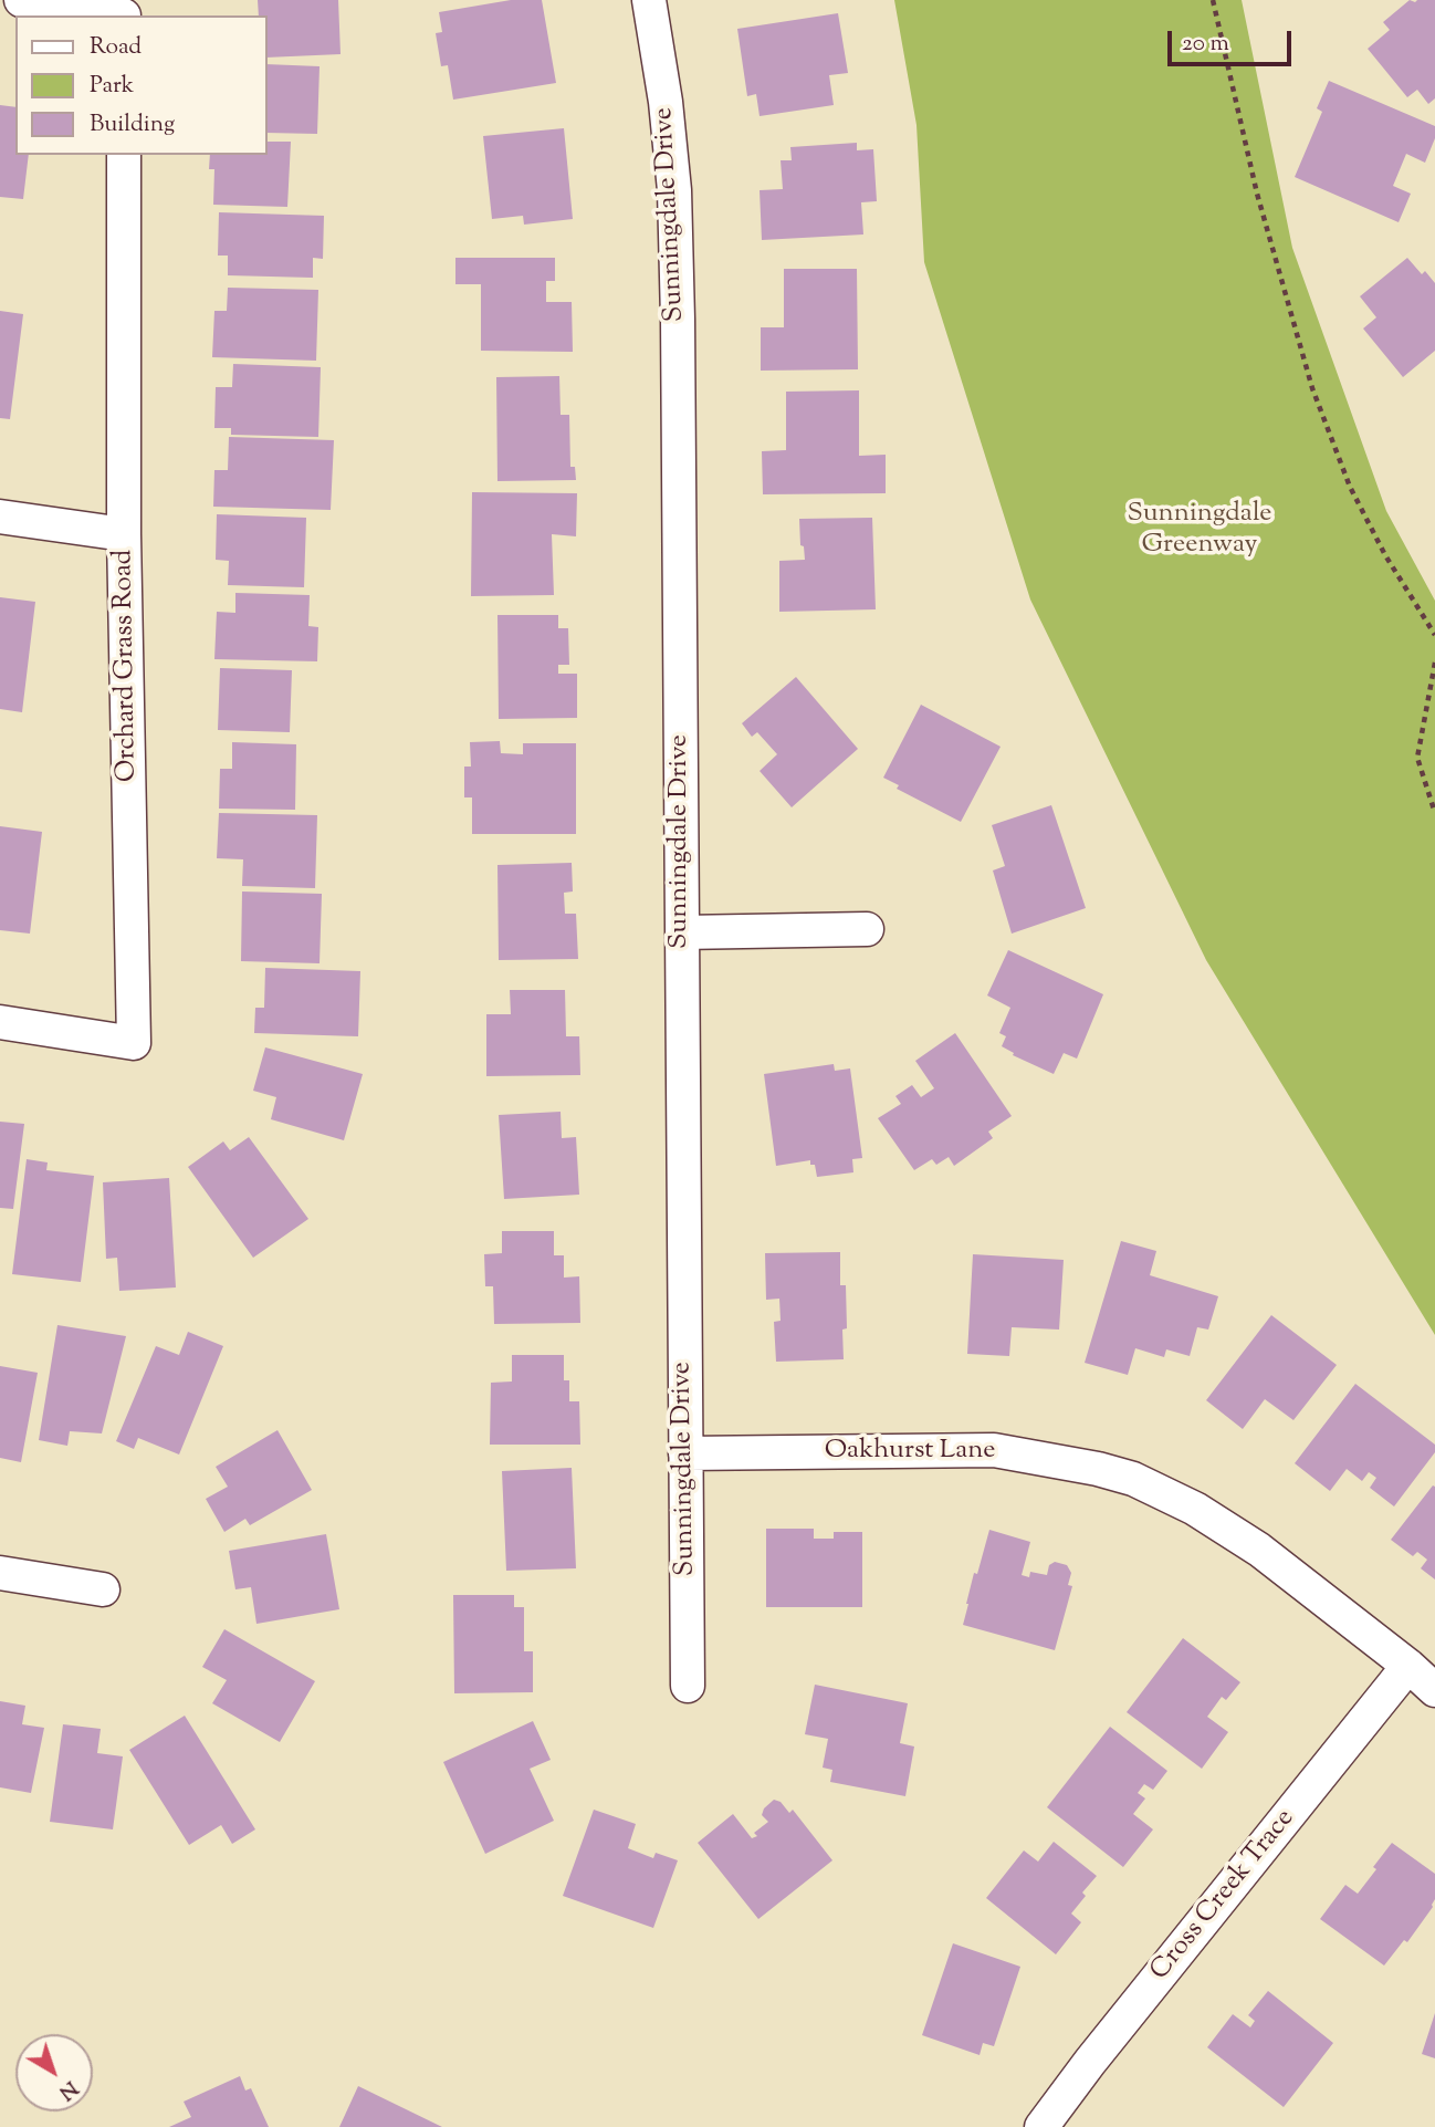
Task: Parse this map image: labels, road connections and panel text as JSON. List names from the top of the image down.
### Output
{
  "streets": {
    "street": [
      "Sunningdale Drive",
      "Orchard Grass Road",
      "Oakhurst Lane",
      "Cross Creek Trace"
    ]
  },
  "crossings": [
    ["Sunningdale Drive", "Oakhurst Lane"],
    ["Oakhurst Lane", "Cross Creek Trace"]
  ],
  "parks": ["Sunningdale Greenway"],
  "legend": ["Road", "Park", "Building"],
  "scale_bar": "20 m",
  "north": "bottom right"
}
